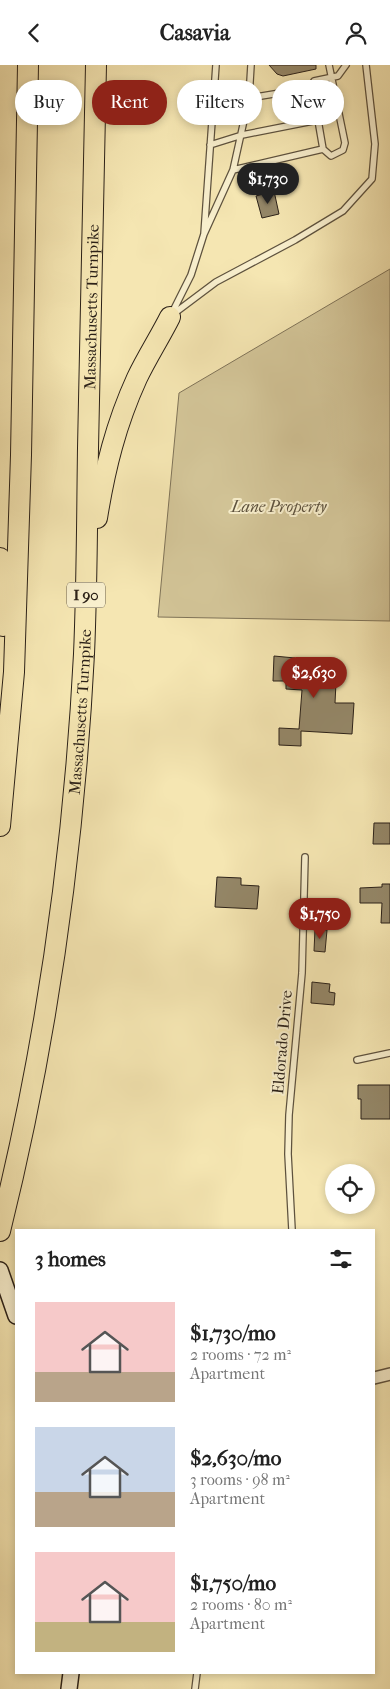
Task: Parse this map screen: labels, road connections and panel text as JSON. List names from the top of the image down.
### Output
{
  "streets": {
    "highway": ["Massachusetts Turnpike", "I 90"],
    "lane": ["Eldorado Drive"]
  },
  "parks": ["Lane Property"],
  "page": {
    "header": "Casavia",
    "chip": [
      "Buy",
      "Rent",
      "Filters",
      "New"
    ],
    "price": ["$1,730", "$2,630", "$1,750"],
    "heading": "3 homes",
    "list": [
      {
        "name": "$1,730/mo",
        "note": "2 rooms · 72 m² · Apartment"
      },
      {
        "name": "$2,630/mo",
        "note": "3 rooms · 98 m² · Apartment"
      },
      {
        "name": "$1,750/mo",
        "note": "2 rooms · 80 m² · Apartment"
      }
    ]
  }
}
